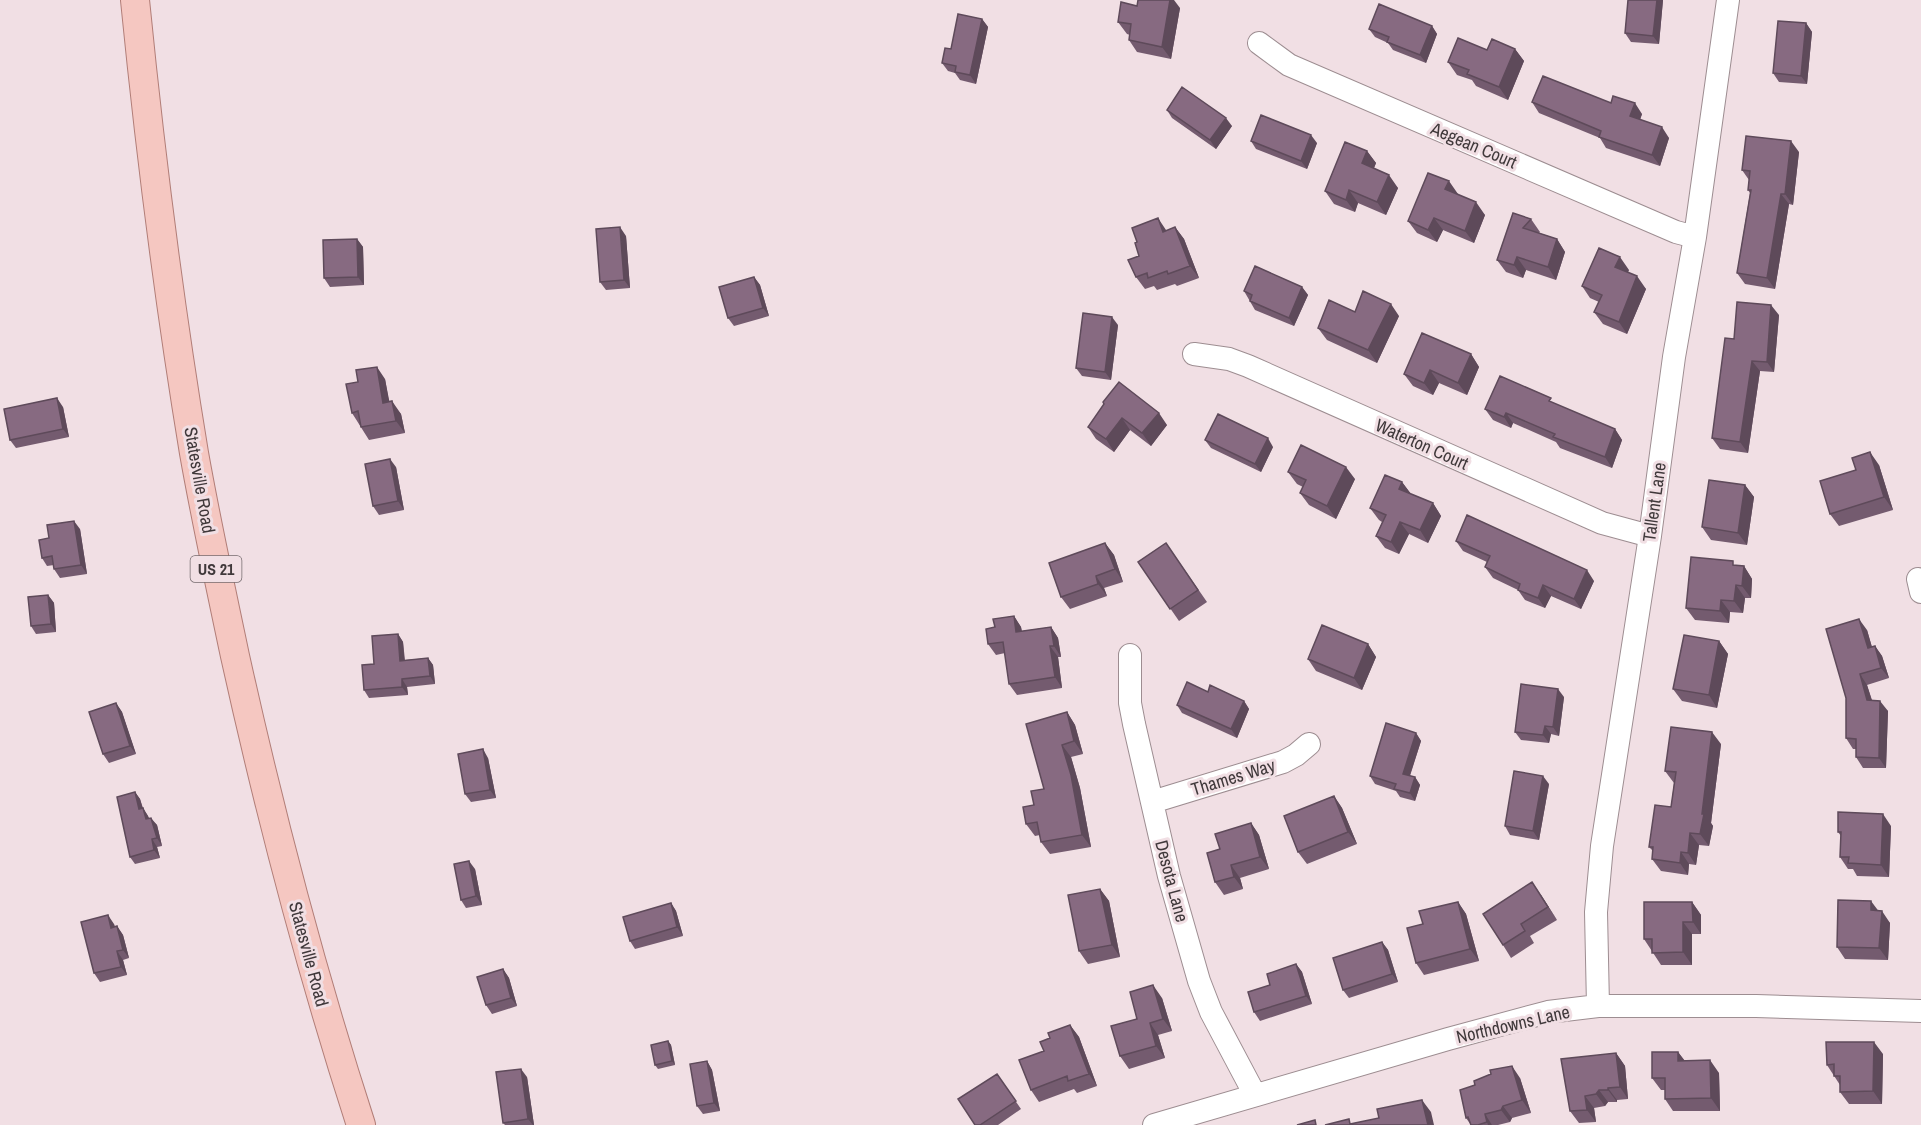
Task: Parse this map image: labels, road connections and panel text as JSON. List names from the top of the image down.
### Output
{
  "streets": {
    "main road": ["Statesville Road", "US 21"],
    "street": [
      "Aegean Court",
      "Waterton Court",
      "Tallent Lane",
      "Thames Way",
      "Desota Lane",
      "Northdowns Lane"
    ]
  },
  "crossings": [
    ["Aegean Court", "Tallent Lane"],
    ["Waterton Court", "Tallent Lane"],
    ["Tallent Lane", "Northdowns Lane"],
    ["Thames Way", "Desota Lane"],
    ["Desota Lane", "Northdowns Lane"]
  ]
}
